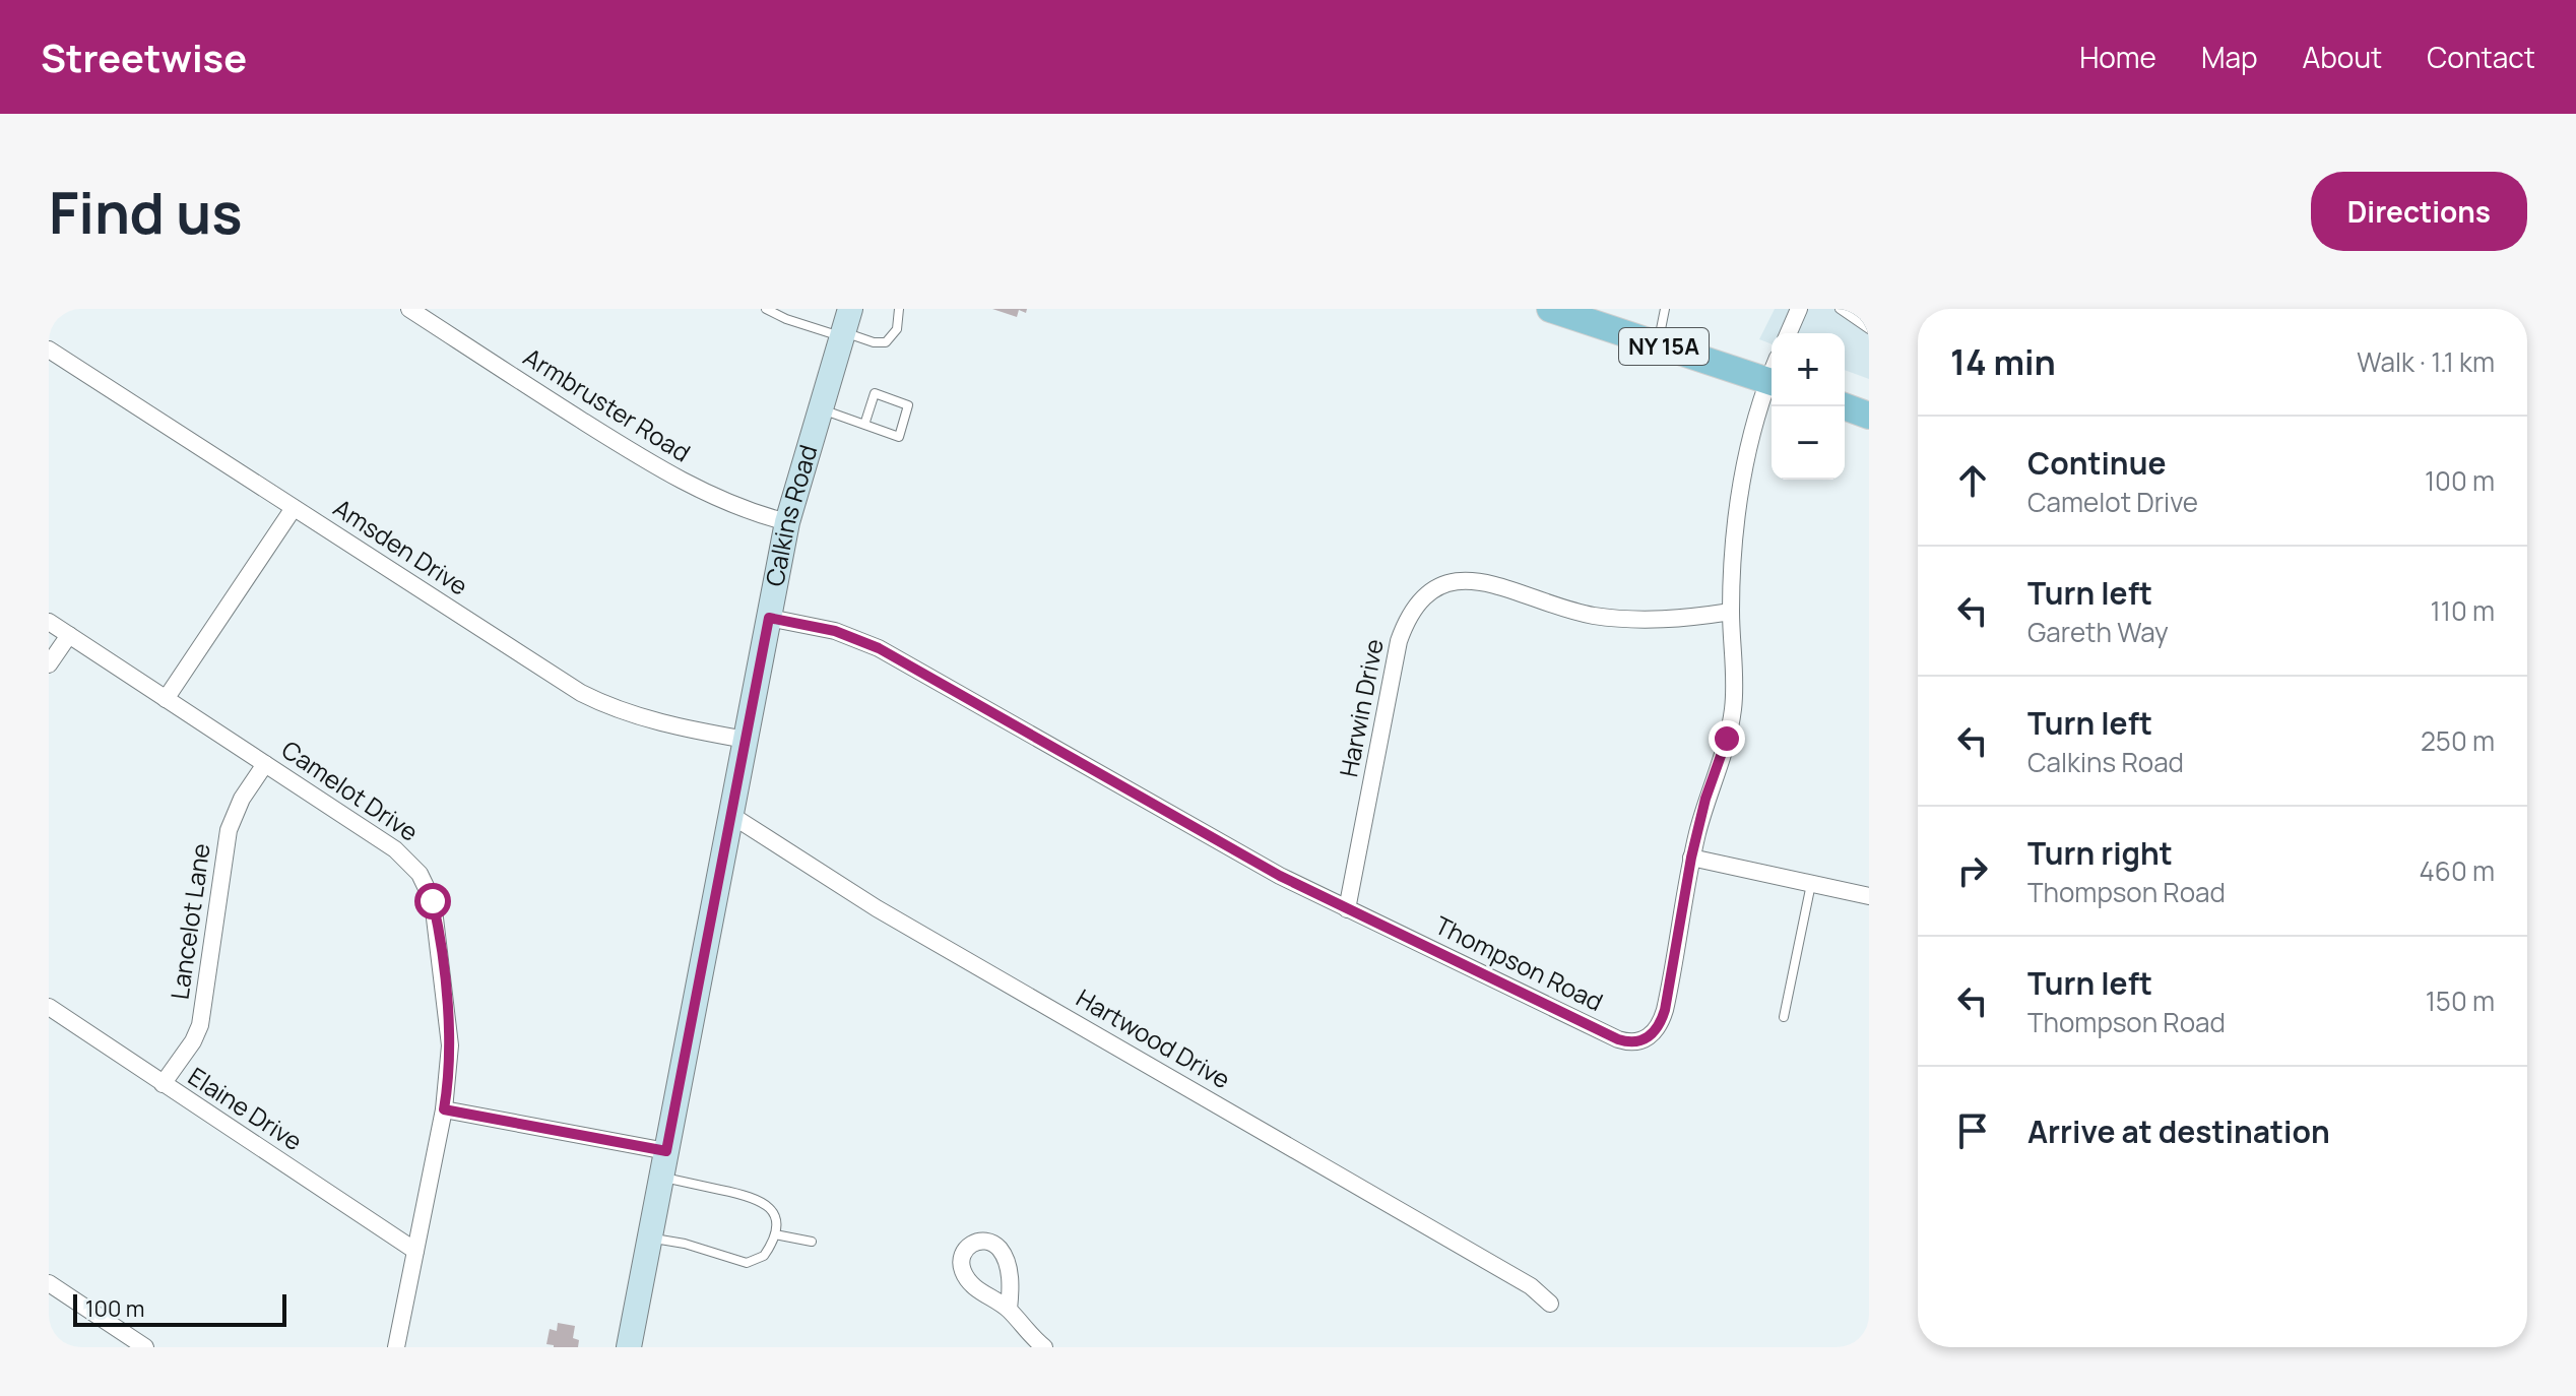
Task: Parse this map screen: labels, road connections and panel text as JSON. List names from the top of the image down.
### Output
{
  "streets": {
    "main road": ["NY 15A", "Calkins Road"],
    "street": [
      "Armbruster Road",
      "Amsden Drive",
      "Harwin Drive",
      "Camelot Drive",
      "Lancelot Lane",
      "Thompson Road",
      "Hartwood Drive",
      "Elaine Drive"
    ]
  },
  "crossings": [
    ["Armbruster Road", "Calkins Road"],
    ["Calkins Road", "Amsden Drive"],
    ["Calkins Road", "Thompson Road"],
    ["Calkins Road", "Hartwood Drive"],
    ["Harwin Drive", "Thompson Road"],
    ["Camelot Drive", "Lancelot Lane"],
    ["Camelot Drive", "Elaine Drive"],
    ["Lancelot Lane", "Elaine Drive"]
  ],
  "scale_bar": "100 m",
  "page": {
    "header": "Streetwise",
    "nav": [
      "Home",
      "Map",
      "About",
      "Contact"
    ],
    "buttons": "Directions",
    "title": "Find us",
    "heading": ["14 min", "Walk · 1.1 km"],
    "map_buttons": ["+", "−"],
    "list": [
      ["Continue", "Camelot Drive", "100 m"],
      ["Turn left", "Gareth Way", "110 m"],
      ["Turn left", "Calkins Road", "250 m"],
      ["Turn right", "Thompson Road", "460 m"],
      ["Turn left", "Thompson Road", "150 m"],
      "Arrive at destination"
    ],
    "scale": "100 m"
  }
}
